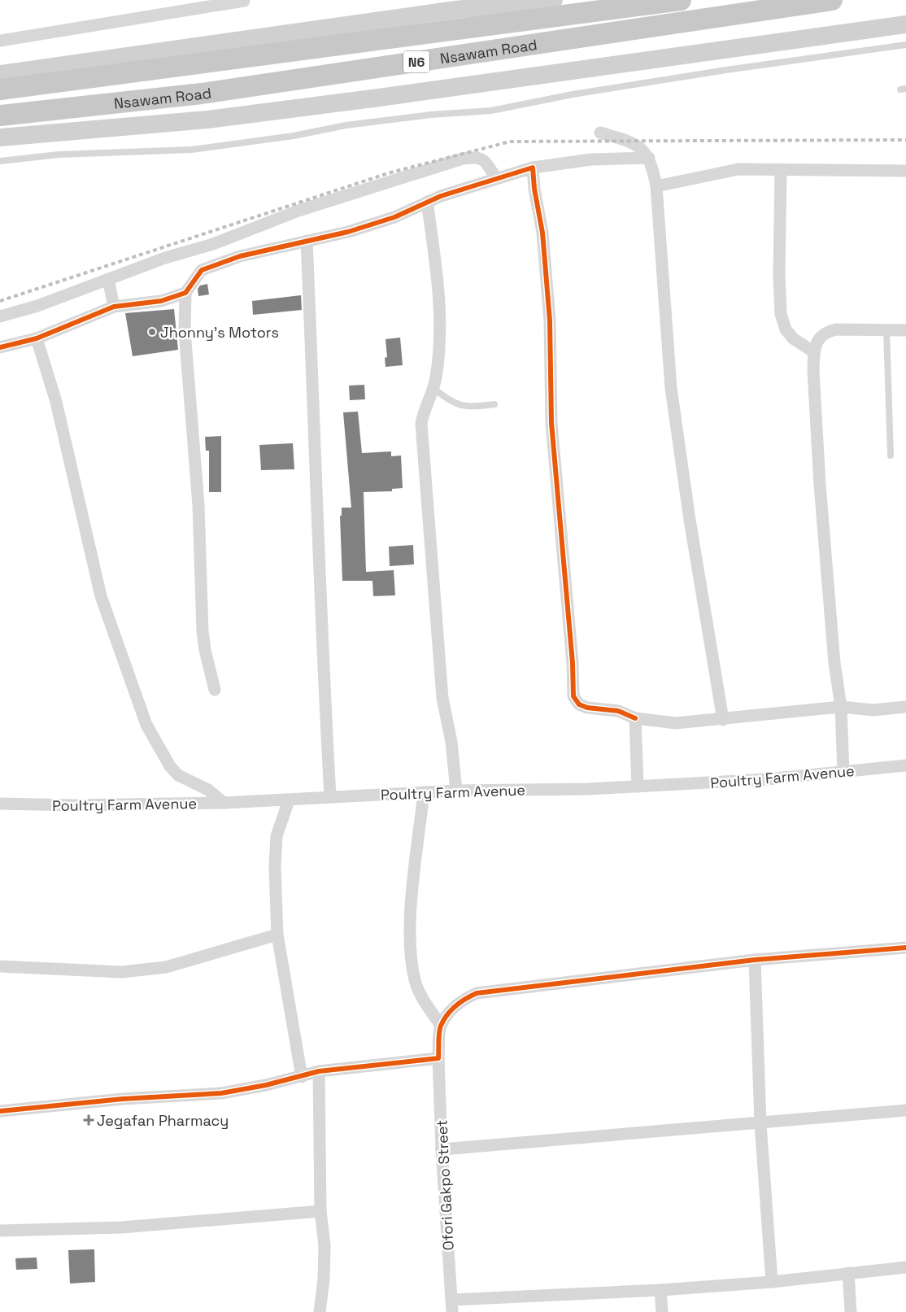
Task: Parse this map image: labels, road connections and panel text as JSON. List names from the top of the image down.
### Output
{
  "streets": {
    "highway": ["Nsawam Road", "N6"],
    "street": ["Poultry Farm Avenue", "Ofori Gakpo Street"]
  },
  "places": {
    "other": ["Jhonny's Motors"],
    "health": ["Jegafan Pharmacy"]
  }
}
